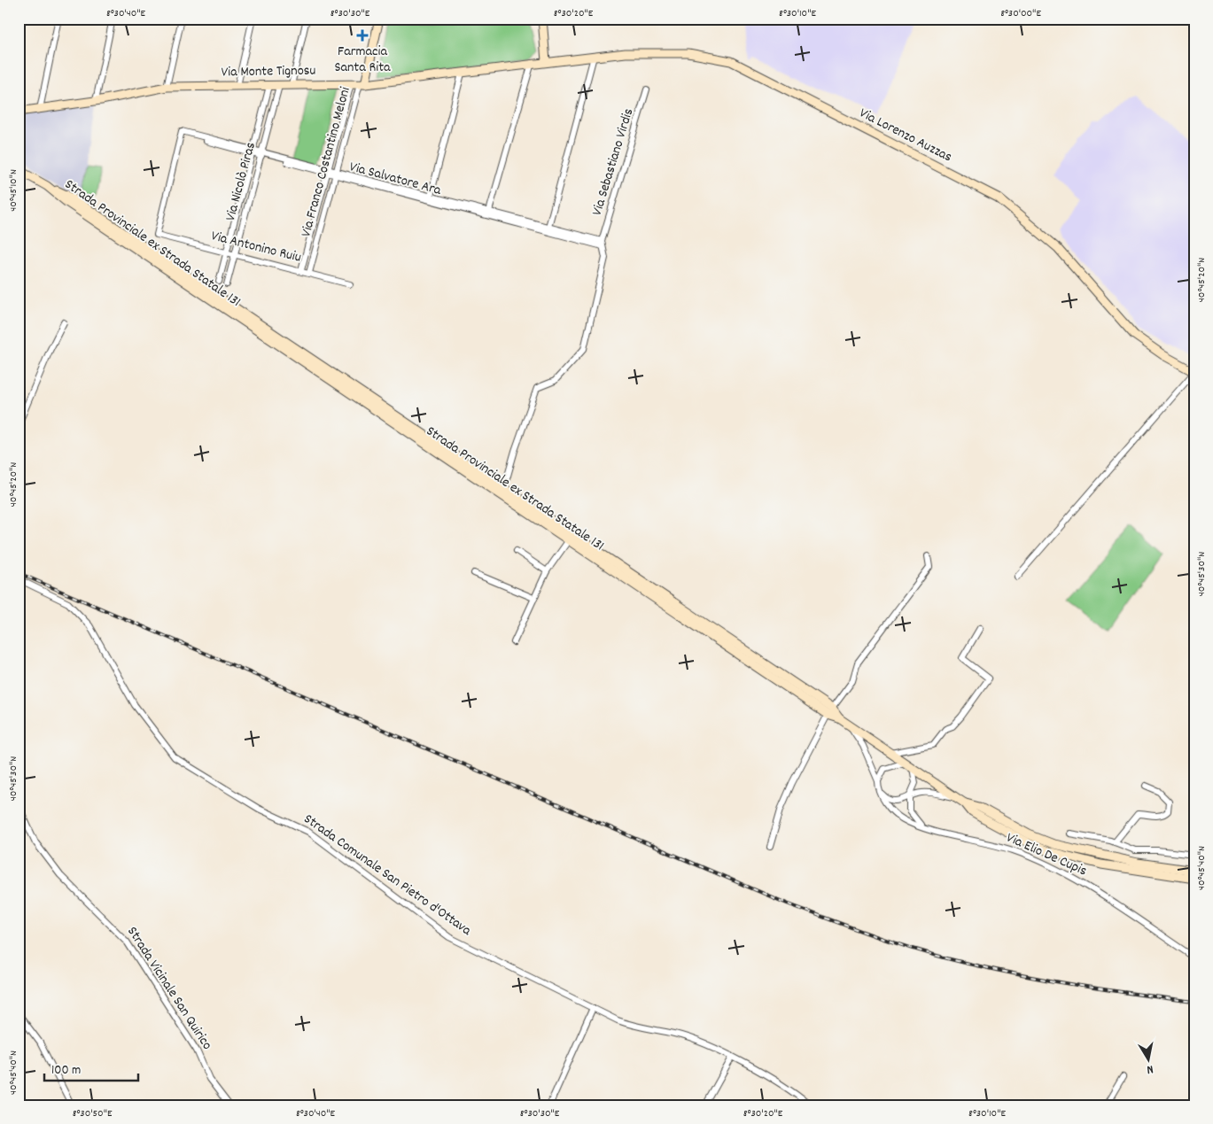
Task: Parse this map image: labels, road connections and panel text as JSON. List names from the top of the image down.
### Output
{
  "streets": {
    "main road": ["Via Monte Tignosu", "Via Lorenzo Auzzas", "Strada Provinciale ex Strada Statale 131"],
    "street": [
      "Via Franco Costantino Meloni",
      "Via Sebastiano Virdis",
      "Via Salvatore Ara",
      "Via Nicolò Piras",
      "Via Antonino Ruiu",
      "Via Elio De Cupis",
      "Strada Comunale San Pietro d'Ottava",
      "Strada Vicinale San Quirico"
    ]
  },
  "crossings": [
    ["Via Monte Tignosu", "Via Lorenzo Auzzas"],
    ["Via Monte Tignosu", "Via Franco Costantino Meloni"],
    ["Via Monte Tignosu", "Via Nicolò Piras"],
    ["Via Franco Costantino Meloni", "Via Salvatore Ara"],
    ["Via Franco Costantino Meloni", "Via Antonino Ruiu"],
    ["Via Sebastiano Virdis", "Via Salvatore Ara"],
    ["Via Sebastiano Virdis", "Strada Provinciale ex Strada Statale 131"],
    ["Via Salvatore Ara", "Via Nicolò Piras"],
    ["Via Salvatore Ara", "Via Antonino Ruiu"],
    ["Via Nicolò Piras", "Via Antonino Ruiu"],
    ["Strada Provinciale ex Strada Statale 131", "Via Elio De Cupis"]
  ],
  "places": {
    "health": ["Farmacia Santa Rita"]
  },
  "scale_bar": "100 m",
  "north": "bottom",
  "coordinates": [
    "8°30'40\"E",
    "8°30'30\"E",
    "8°30'20\"E",
    "8°30'10\"E",
    "8°30'00\"E",
    "40°45'10\"N",
    "40°45'20\"N",
    "40°45'30\"N",
    "40°45'40\"N",
    "8°30'50\"E"
  ]
}
